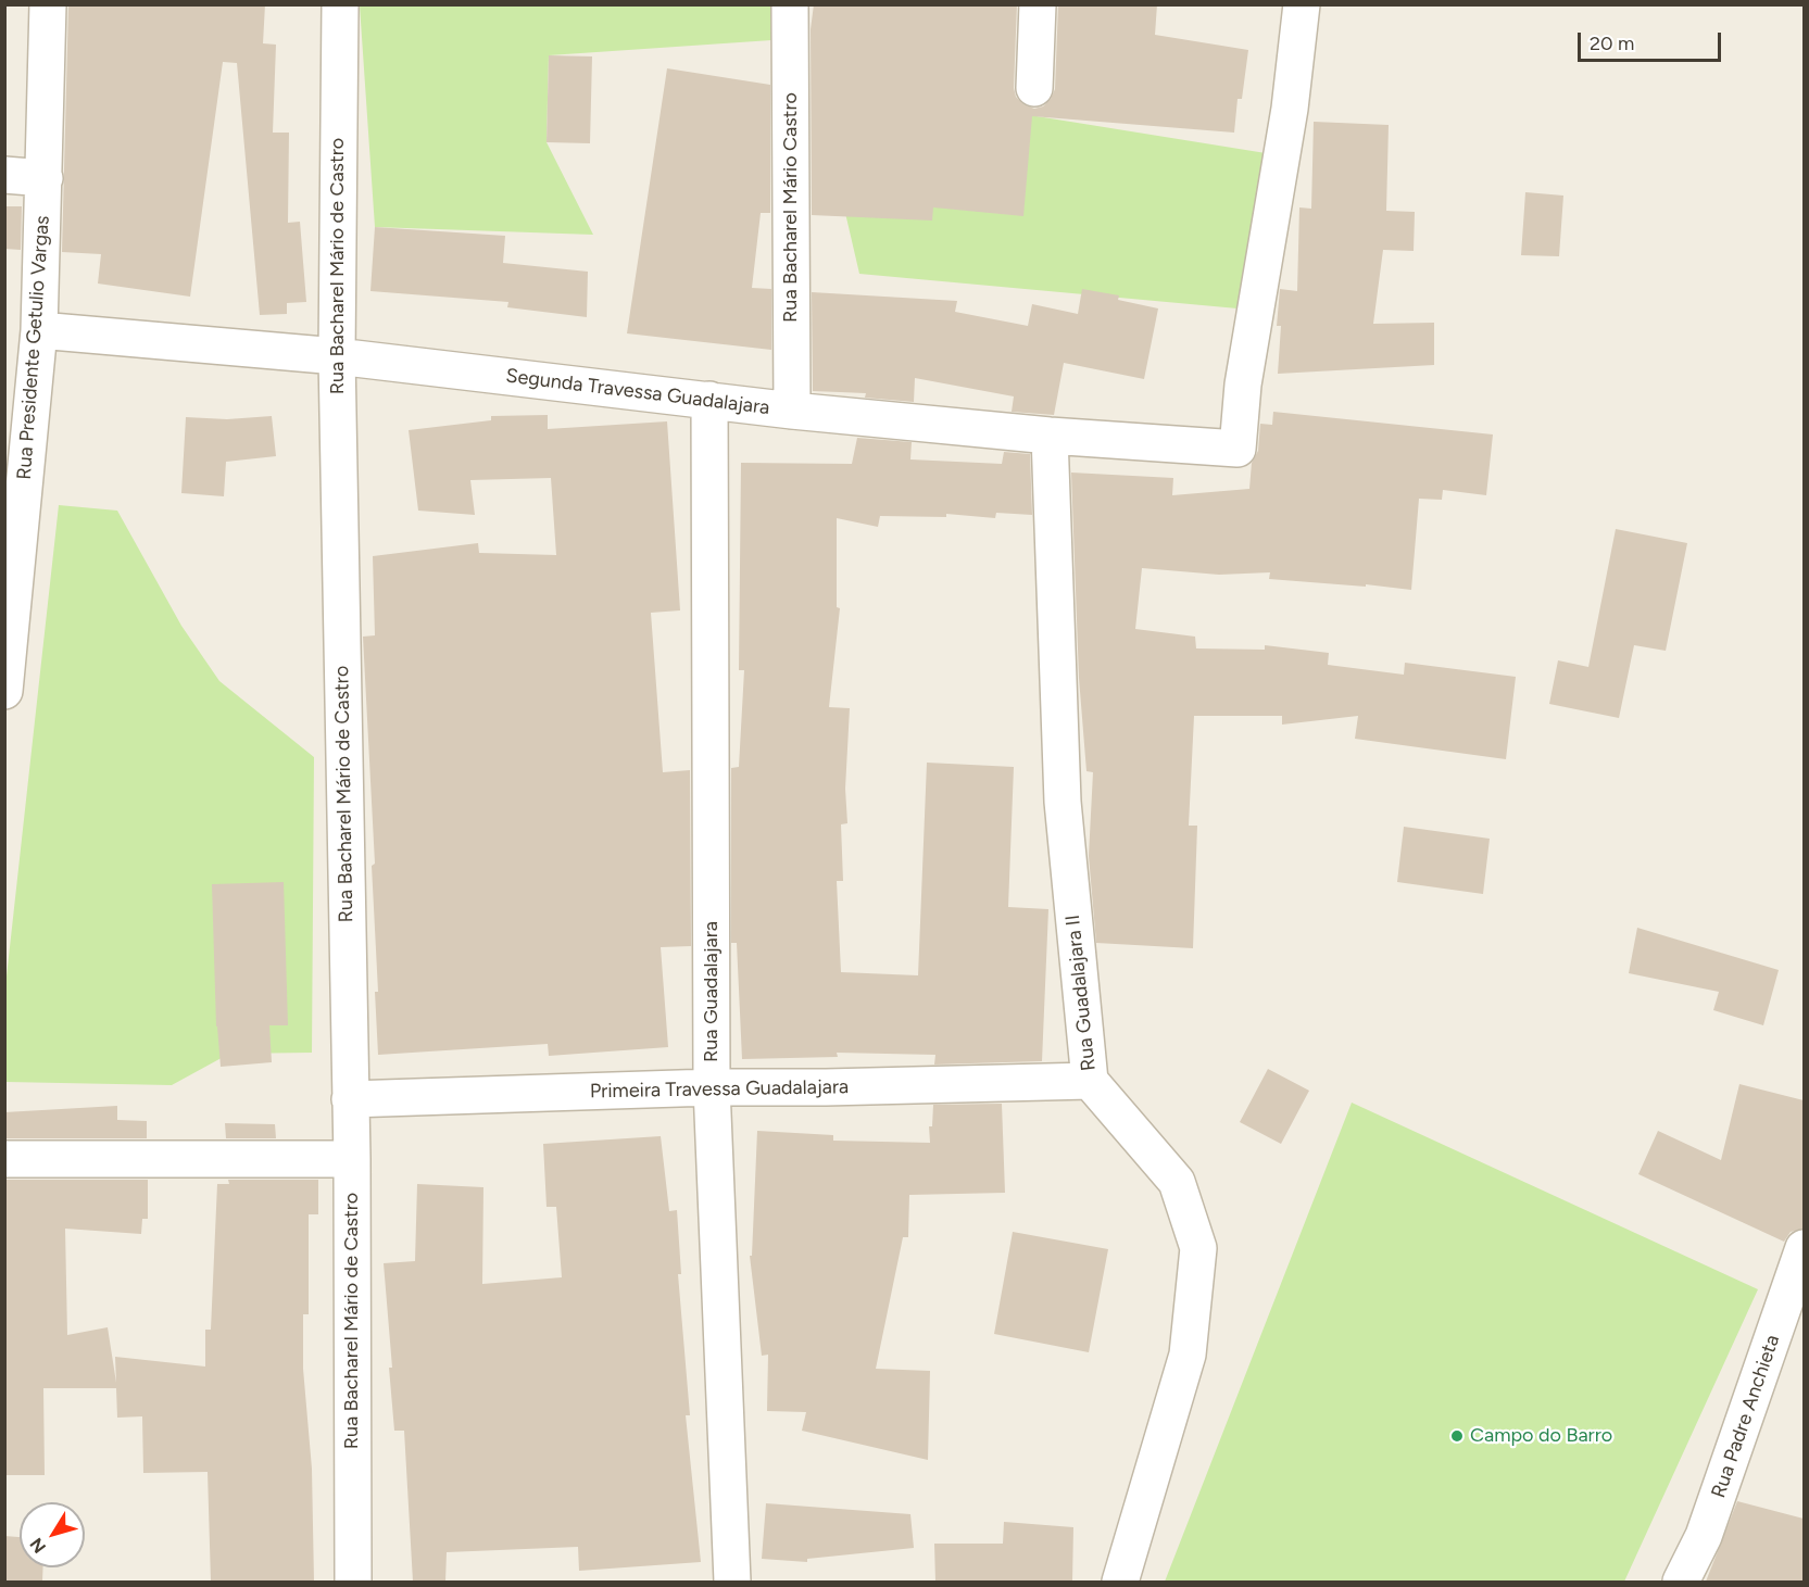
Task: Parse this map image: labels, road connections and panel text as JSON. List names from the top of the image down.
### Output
{
  "streets": {
    "street": [
      "Rua Bacharel Mário Castro",
      "Rua Bacharel Mário de Castro",
      "Rua Presidente Getulio Vargas",
      "Segunda Travessa Guadalajara",
      "Rua Guadalajara",
      "Rua Guadalajara II",
      "Primeira Travessa Guadalajara",
      "Rua Padre Anchieta"
    ]
  },
  "crossings": [
    ["Rua Bacharel Mário Castro", "Segunda Travessa Guadalajara"],
    ["Rua Bacharel Mário de Castro", "Segunda Travessa Guadalajara"],
    ["Rua Bacharel Mário de Castro", "Primeira Travessa Guadalajara"],
    ["Rua Presidente Getulio Vargas", "Segunda Travessa Guadalajara"],
    ["Segunda Travessa Guadalajara", "Rua Guadalajara"],
    ["Segunda Travessa Guadalajara", "Rua Guadalajara II"],
    ["Rua Guadalajara", "Primeira Travessa Guadalajara"],
    ["Rua Guadalajara II", "Primeira Travessa Guadalajara"]
  ],
  "places": ["Campo do Barro"],
  "scale_bar": "20 m",
  "north": "bottom left"
}
